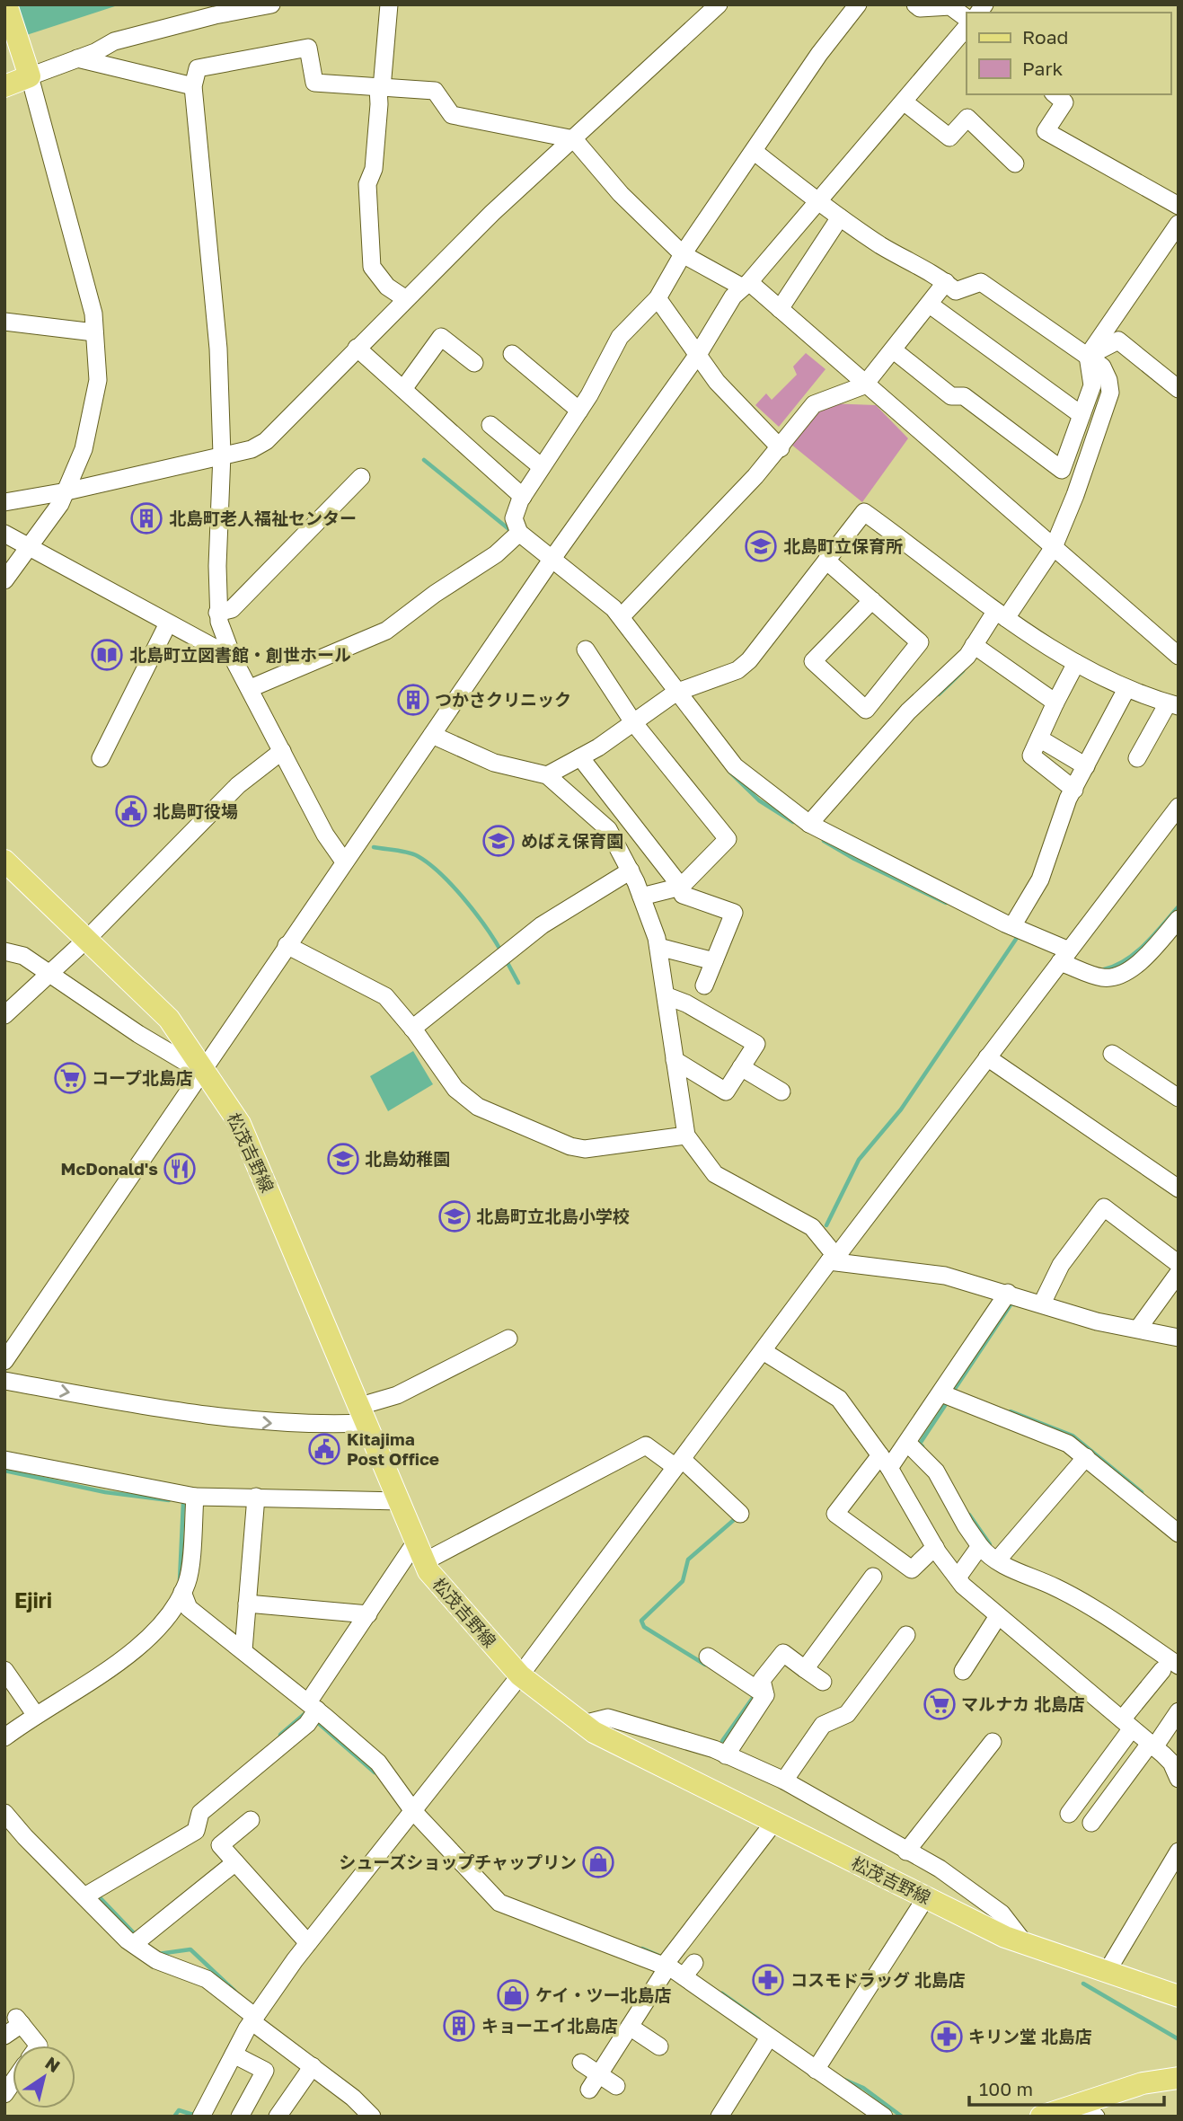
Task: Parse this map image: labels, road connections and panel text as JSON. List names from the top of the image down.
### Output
{
  "streets": {
    "main road": ["松茂吉野線"]
  },
  "districts": ["Ejiri"],
  "places": {
    "building": ["北島町老人福祉センター", "つかさクリニック", "キョーエイ北島店"],
    "school or university": [
      "北島町立保育所",
      "めばえ保育園",
      "北島幼稚園",
      "北島町立北島小学校"
    ],
    "library": ["北島町立図書館・創世ホール"],
    "public building": ["北島町役場", "Kitajima Post Office"],
    "supermarket": ["コープ北島店", "マルナカ 北島店"],
    "restaurant": ["McDonald's"],
    "shop": ["シューズショップチャップリン", "ケイ・ツー北島店"],
    "pharmacy": ["コスモドラッグ 北島店", "キリン堂 北島店"]
  },
  "legend": ["Road", "Park"],
  "scale_bar": "100 m",
  "north": "top right"
}
